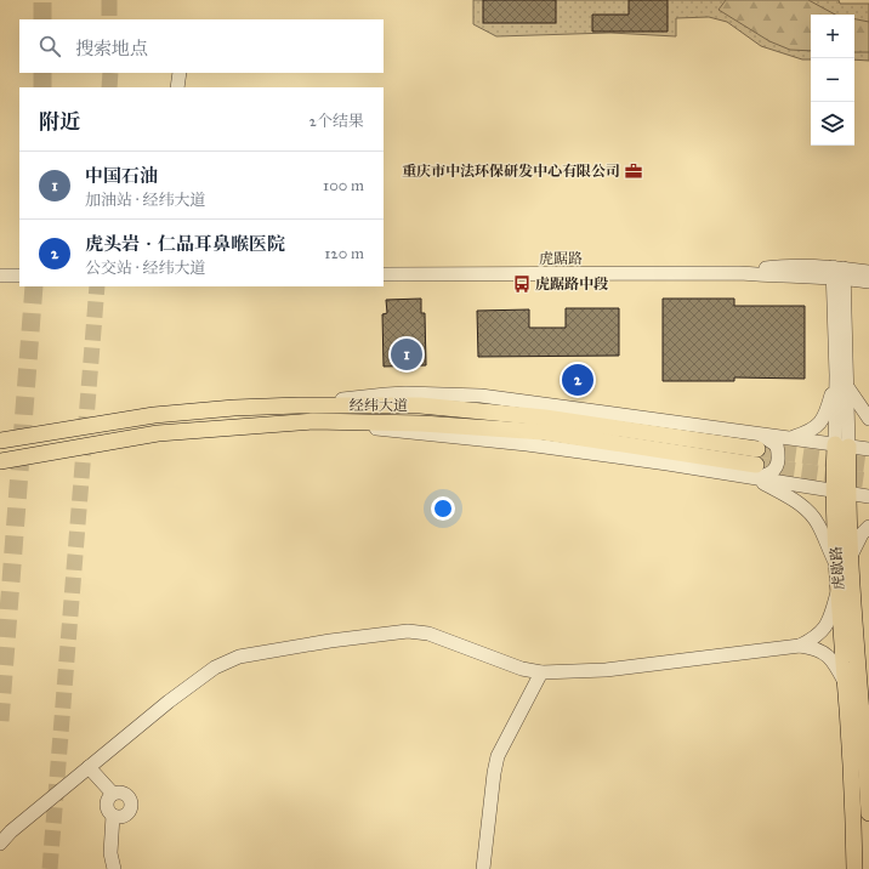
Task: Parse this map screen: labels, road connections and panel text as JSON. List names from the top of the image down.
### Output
{
  "streets": {
    "main road": ["经纬大道", "虎歇路"],
    "street": ["虎踞路"]
  },
  "crossings": [
    ["虎踞路", "虎歇路"]
  ],
  "places": {
    "office": ["重庆市中法环保研发中心有限公司"],
    "bus stop": ["虎踞路中段"]
  },
  "page": {
    "map_buttons": ["+", "−"],
    "search": "搜索地点",
    "heading": ["附近", "2个结果"],
    "list": [
      {
        "mark": "1",
        "name": "中国石油",
        "note": "加油站 · 经纬大道",
        "value": "100 m"
      },
      {
        "mark": "2",
        "name": "虎头岩‧仁品耳鼻喉医院",
        "note": "公交站 · 经纬大道",
        "value": "120 m"
      }
    ],
    "pins": ["1", "2"]
  }
}
